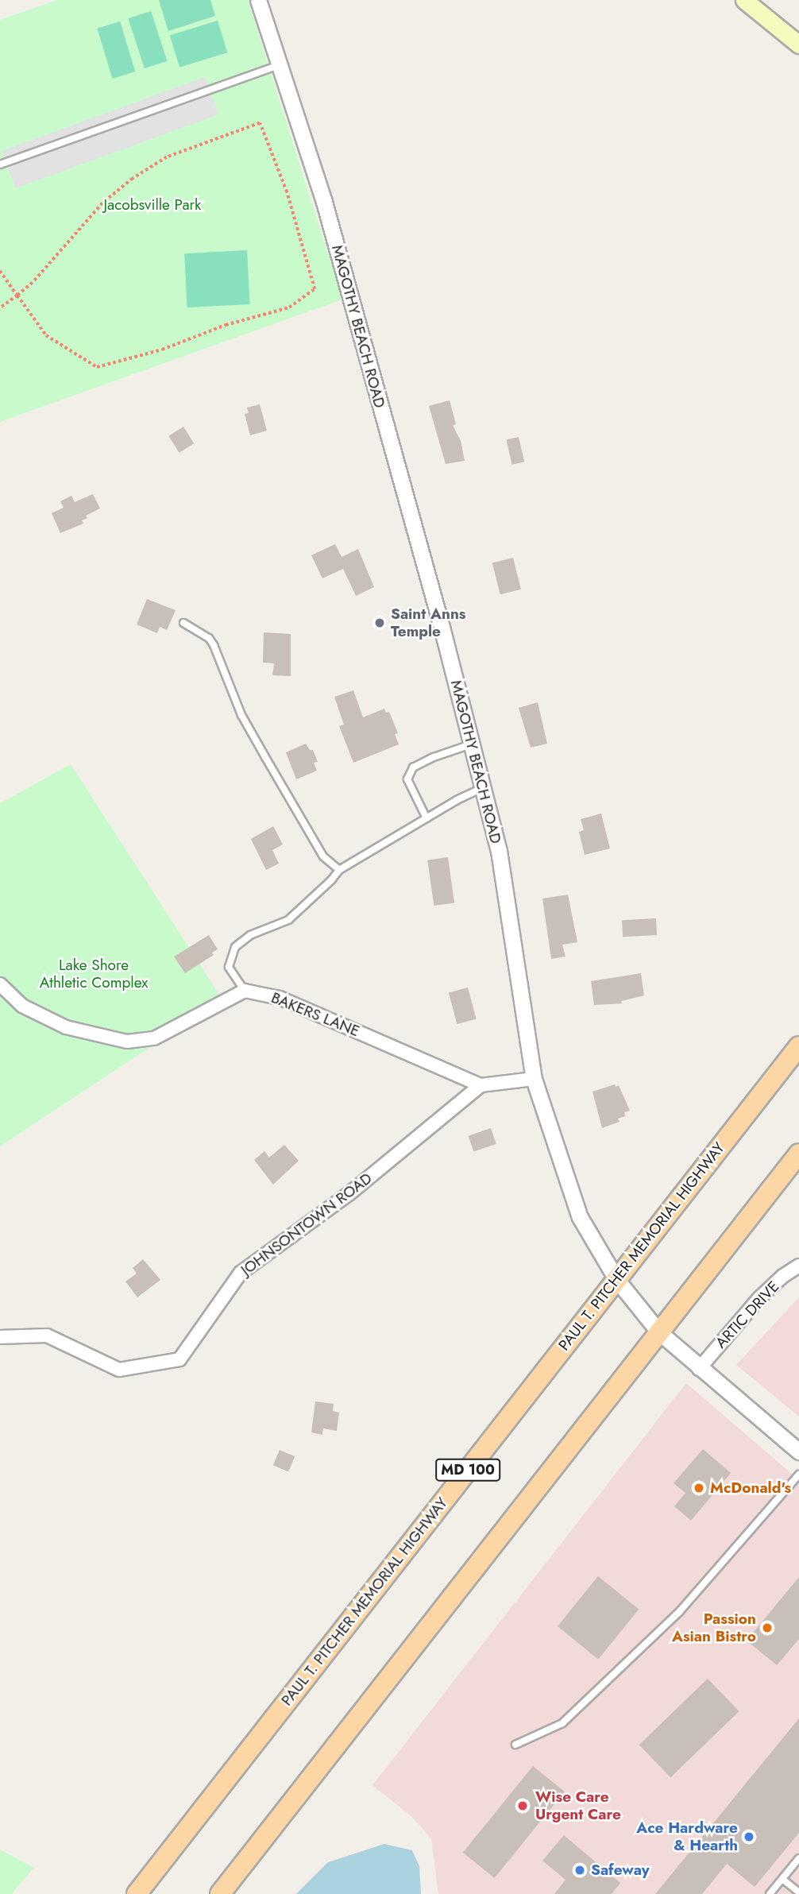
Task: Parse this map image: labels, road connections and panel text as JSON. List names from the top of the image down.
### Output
{
  "streets": {
    "main road": ["PAUL T. PITCHER MEMORIAL HIGHWAY", "MD 100"],
    "street": [
      "MAGOTHY BEACH ROAD",
      "BAKERS LANE",
      "JOHNSONTOWN ROAD",
      "ARTIC DRIVE"
    ]
  },
  "crossings": [
    ["MAGOTHY BEACH ROAD", "PAUL T. PITCHER MEMORIAL HIGHWAY"],
    ["MAGOTHY BEACH ROAD", "ARTIC DRIVE"],
    ["BAKERS LANE", "JOHNSONTOWN ROAD"]
  ],
  "parks": ["Jacobsville Park", "Lake Shore Athletic Complex"],
  "places": [
    "Saint Anns Temple",
    "McDonald's",
    "Passion Asian Bistro",
    "Wise Care Urgent Care",
    "Ace Hardware & Hearth",
    "Safeway"
  ]
}
